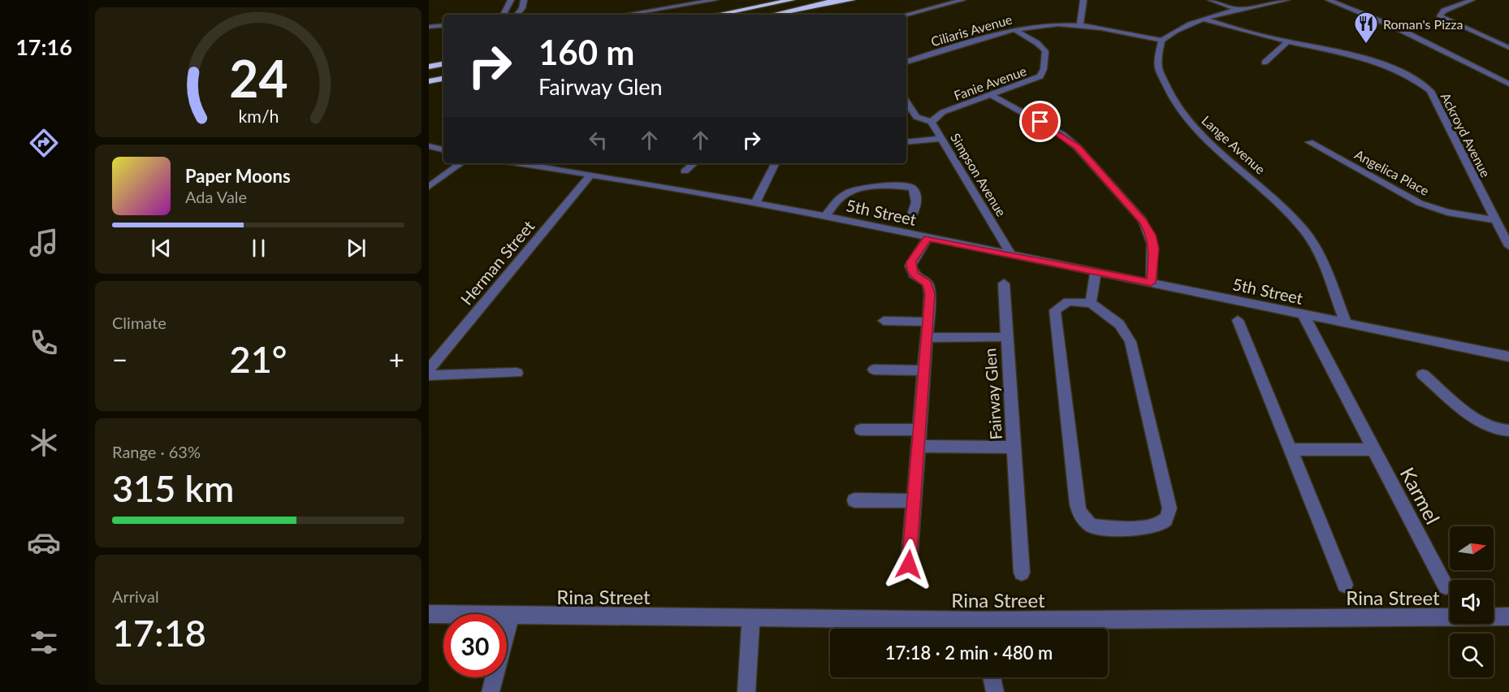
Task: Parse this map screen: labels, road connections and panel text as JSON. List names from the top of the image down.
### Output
{
  "streets": {
    "street": [
      "Ciliaris Avenue",
      "Fanie Avenue",
      "Ackroyd Avenue",
      "Lange Avenue",
      "Angelica Place",
      "Simpson Avenue",
      "5th Street",
      "Herman Street",
      "Fairway Glen",
      "Karmel",
      "Rina Street"
    ]
  },
  "crossings": [
    ["Ciliaris Avenue", "Fanie Avenue"],
    ["Ciliaris Avenue", "Lange Avenue"],
    ["Fanie Avenue", "Simpson Avenue"],
    ["Ackroyd Avenue", "Angelica Place"],
    ["Lange Avenue", "5th Street"],
    ["Simpson Avenue", "5th Street"],
    ["5th Street", "Herman Street"],
    ["5th Street", "Karmel"]
  ],
  "places": {
    "restaurant": ["Roman's Pizza"]
  },
  "north": "right",
  "page": {
    "tabs": "17:16",
    "turn": ["160 m", "Fairway Glen"],
    "song": ["Paper Moons", "Ada Vale"],
    "tile": [
      "Climate",
      ["Range · 63%", "315 km"],
      ["Arrival", "17:18"]
    ],
    "heat": ["−", "21°", "+"],
    "limit": "30",
    "trip": "17:18 · 2 min · 480 m",
    "gauge": ["24", "km/h"]
  }
}
